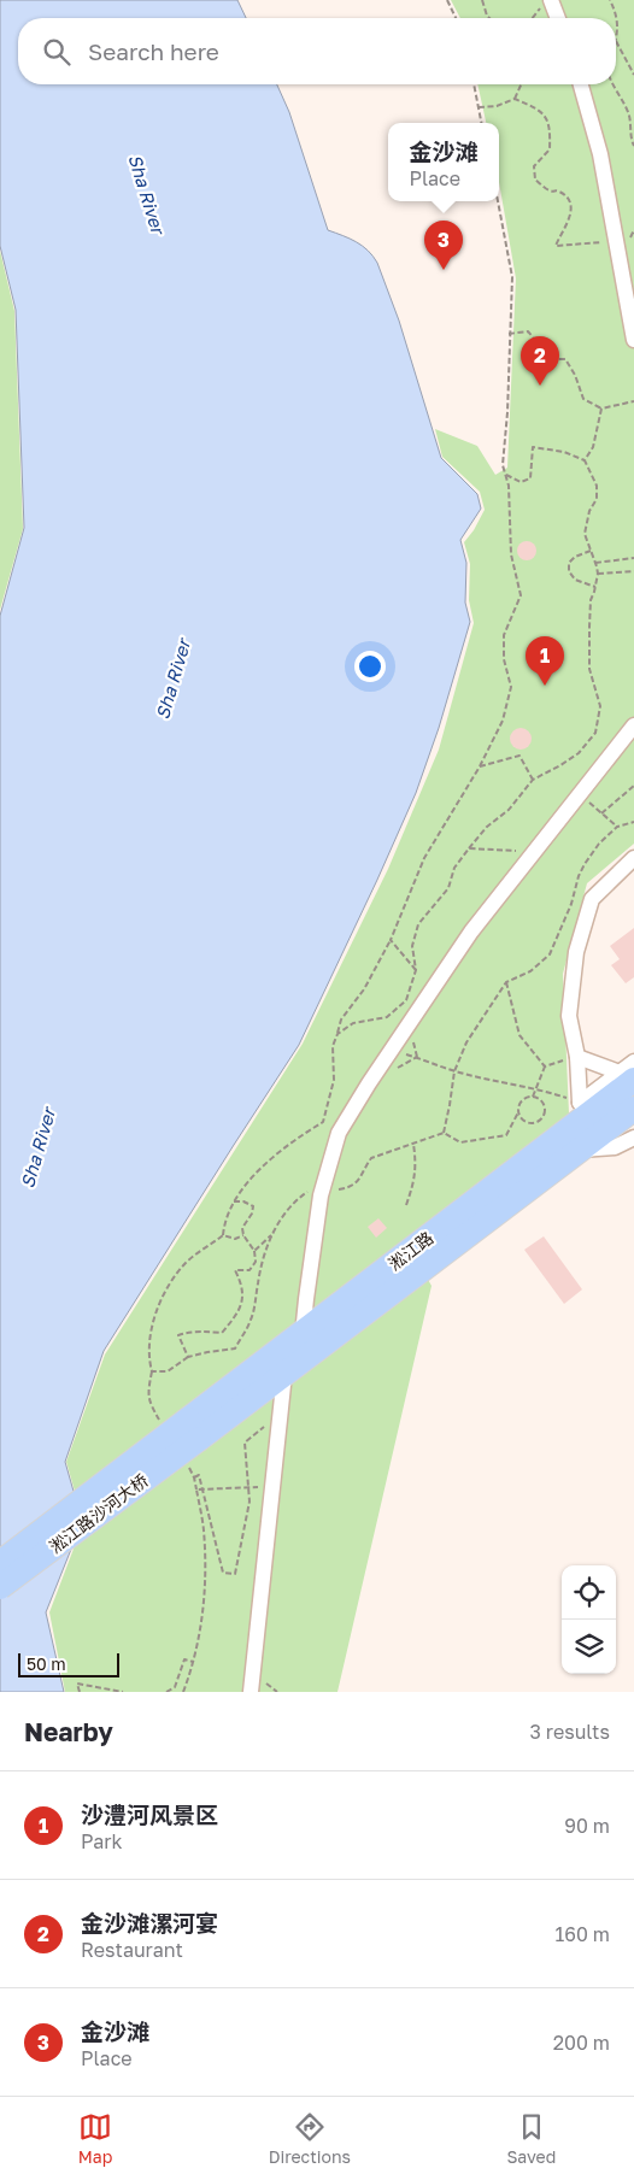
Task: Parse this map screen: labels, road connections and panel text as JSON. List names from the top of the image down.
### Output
{
  "streets": {
    "main road": ["淞江路", "淞江路沙河大桥"]
  },
  "crossings": [
    ["淞江路", "淞江路沙河大桥"]
  ],
  "water": ["Sha River"],
  "scale_bar": "50 m",
  "page": {
    "search": "Search here",
    "popup": ["金沙滩", "Place"],
    "pins": ["3", "2", "1"],
    "scale": "50 m",
    "heading": ["Nearby", "3 results"],
    "list": [
      {
        "mark": "1",
        "name": "沙澧河风景区",
        "note": "Park",
        "value": "90 m"
      },
      {
        "mark": "2",
        "name": "金沙滩漯河宴",
        "note": "Restaurant",
        "value": "160 m"
      },
      {
        "mark": "3",
        "name": "金沙滩",
        "note": "Place",
        "value": "200 m"
      }
    ],
    "nav": ["Map", "Directions", "Saved"]
  }
}
